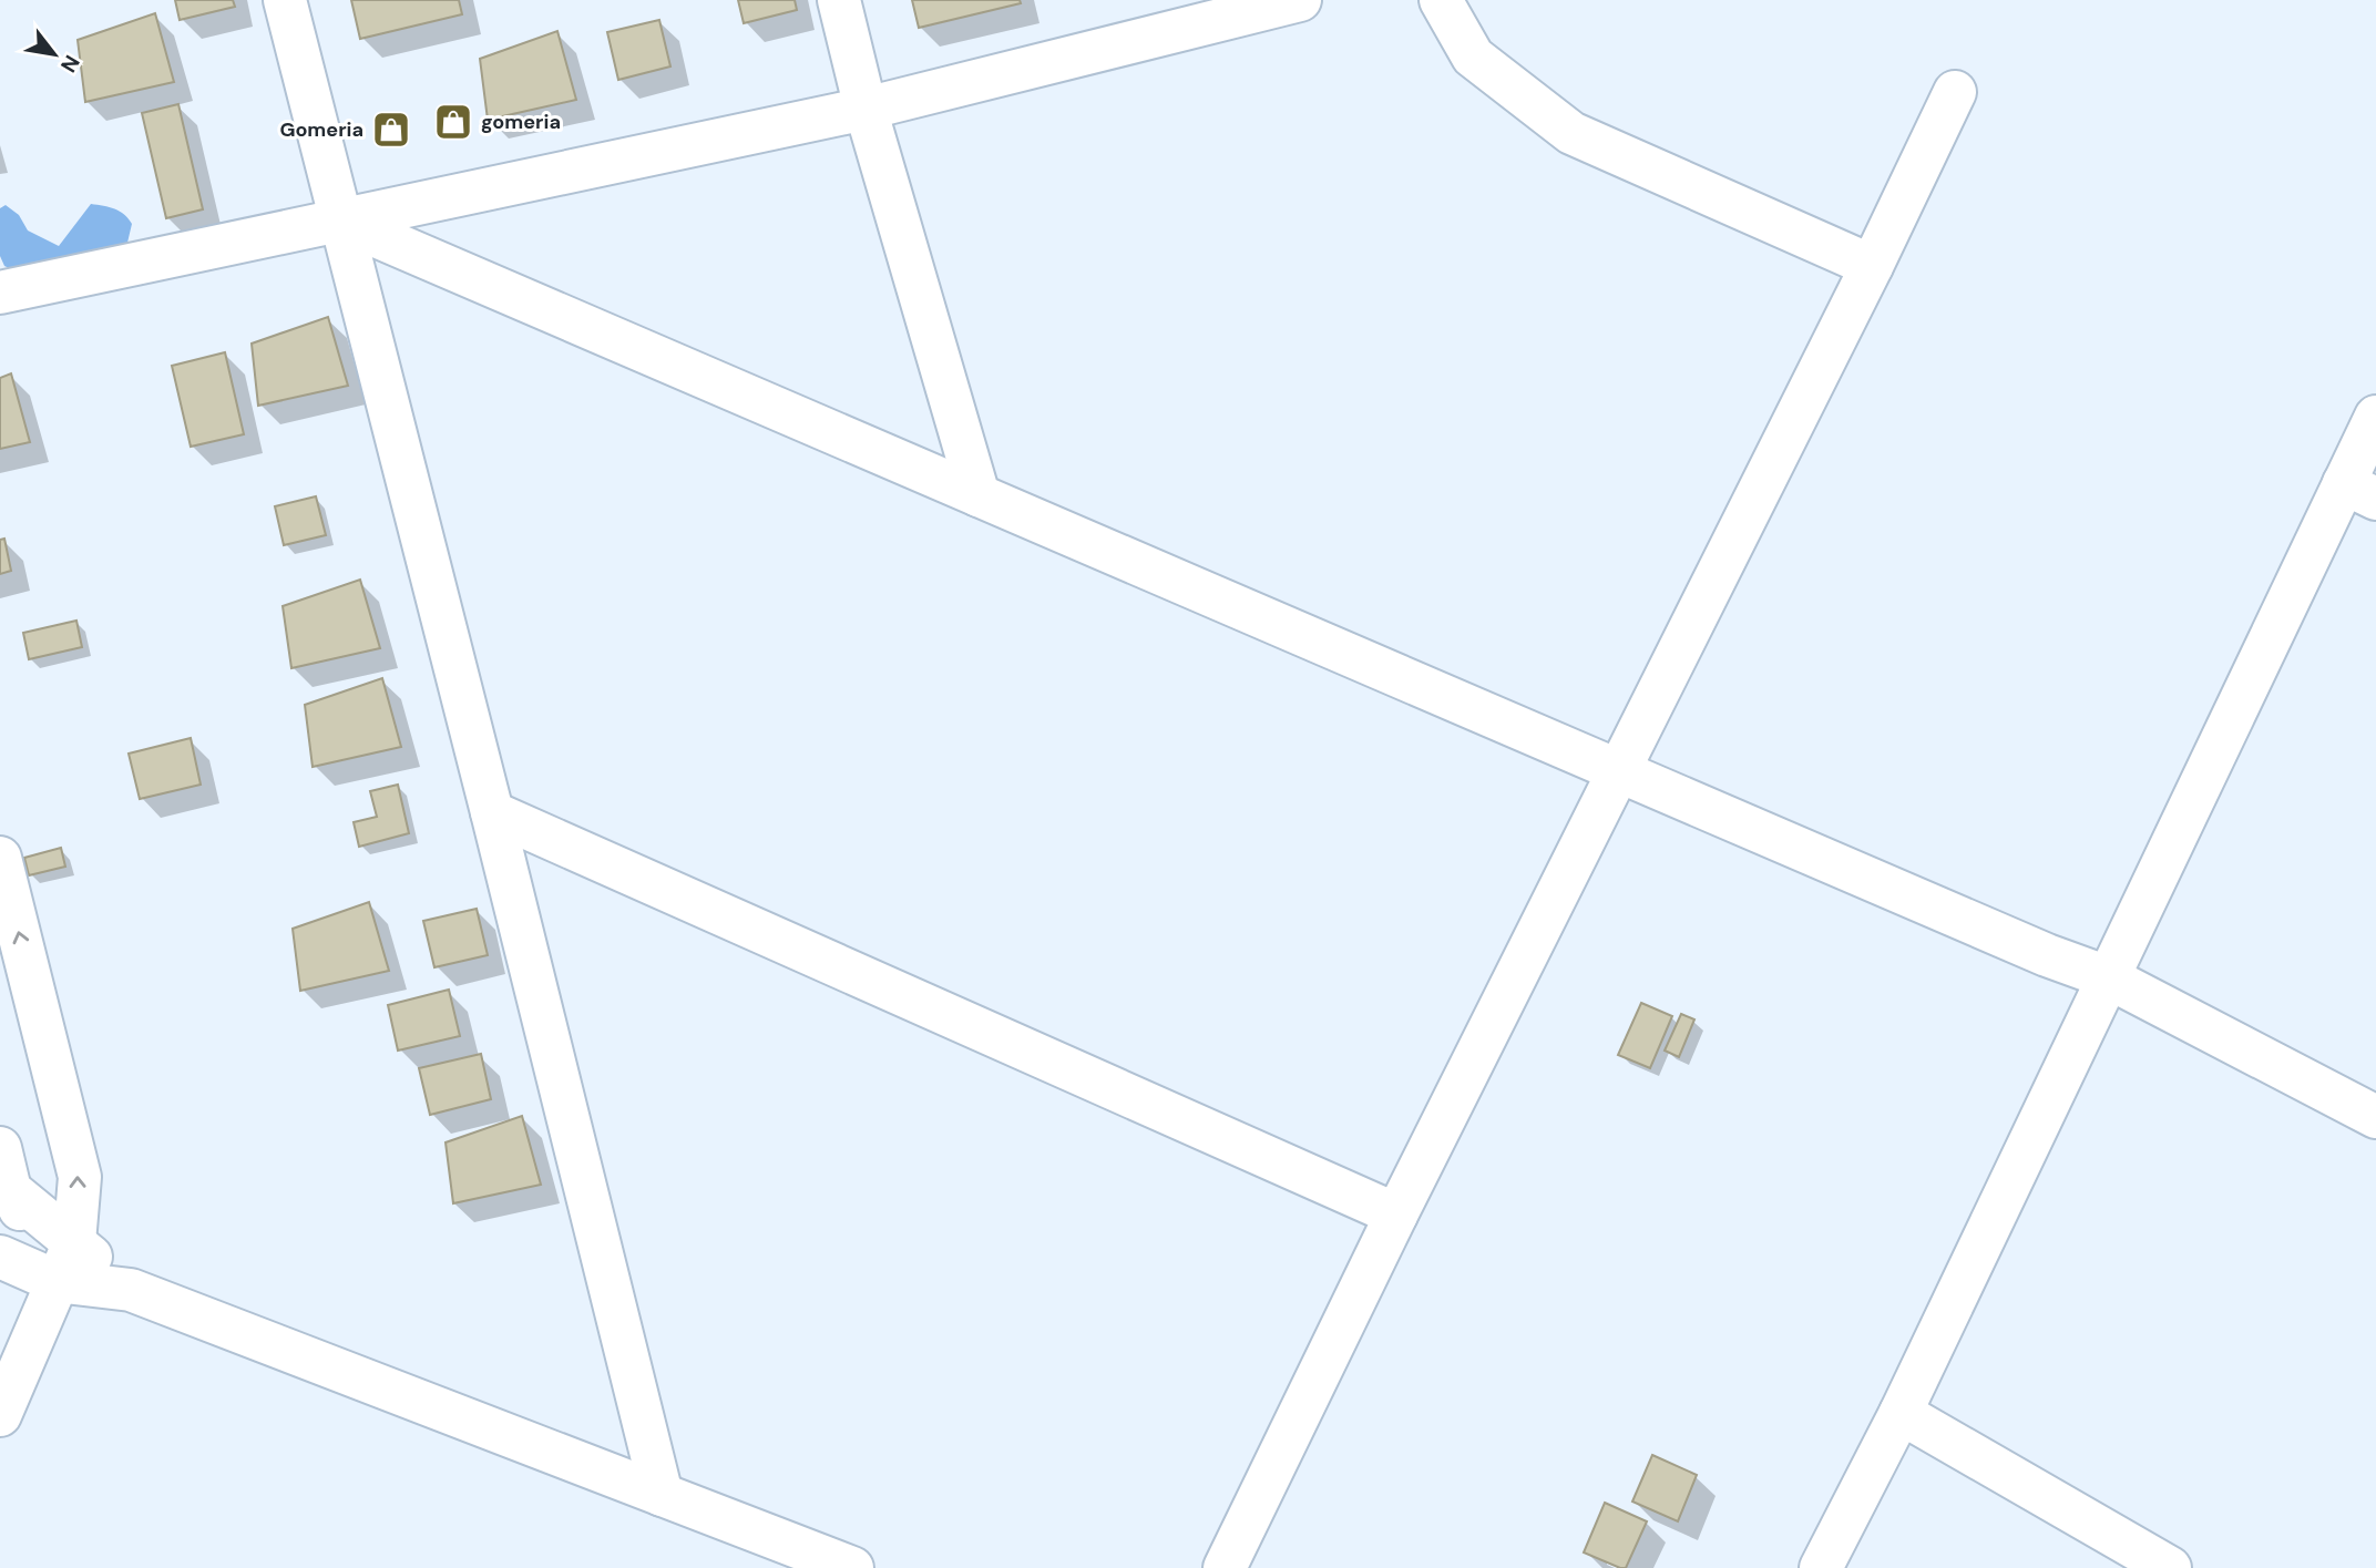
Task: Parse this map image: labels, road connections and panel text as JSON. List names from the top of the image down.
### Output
{
  "places": {
    "shop": ["gomeria", "Gomeria"]
  },
  "north": "bottom right"
}
